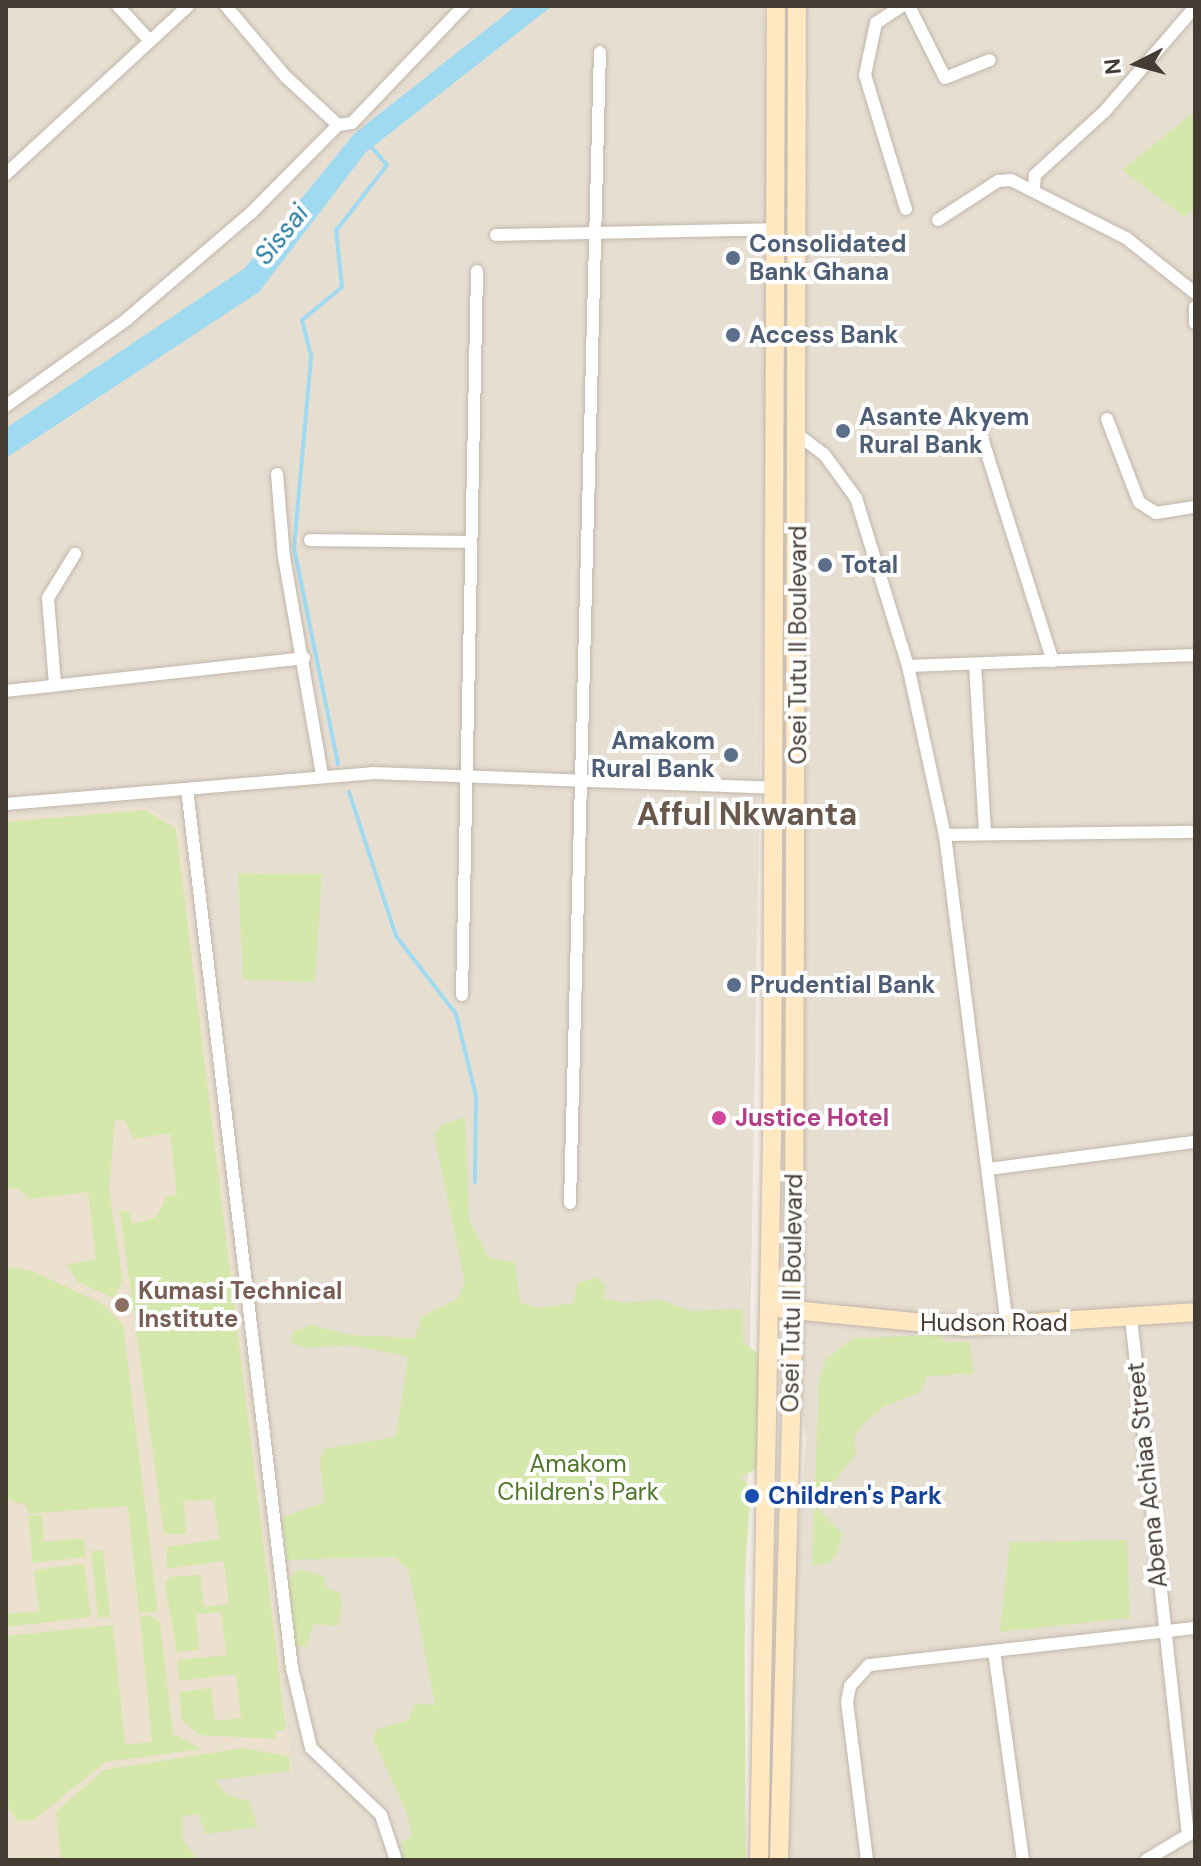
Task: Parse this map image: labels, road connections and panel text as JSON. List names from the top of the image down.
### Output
{
  "streets": {
    "main road": ["Osei Tutu II Boulevard", "Hudson Road"],
    "street": ["Abena Achiaa Street"]
  },
  "crossings": [
    ["Osei Tutu II Boulevard", "Hudson Road"],
    ["Hudson Road", "Abena Achiaa Street"]
  ],
  "districts": ["Afful Nkwanta"],
  "water": ["Sissai"],
  "parks": ["Amakom Children's Park"],
  "places": [
    "Consolidated Bank Ghana",
    "Access Bank",
    "Asante Akyem Rural Bank",
    "Total",
    "Amakom Rural Bank",
    "Prudential Bank",
    "Justice Hotel",
    "Kumasi Technical Institute",
    "Children's Park"
  ],
  "north": "left"
}
